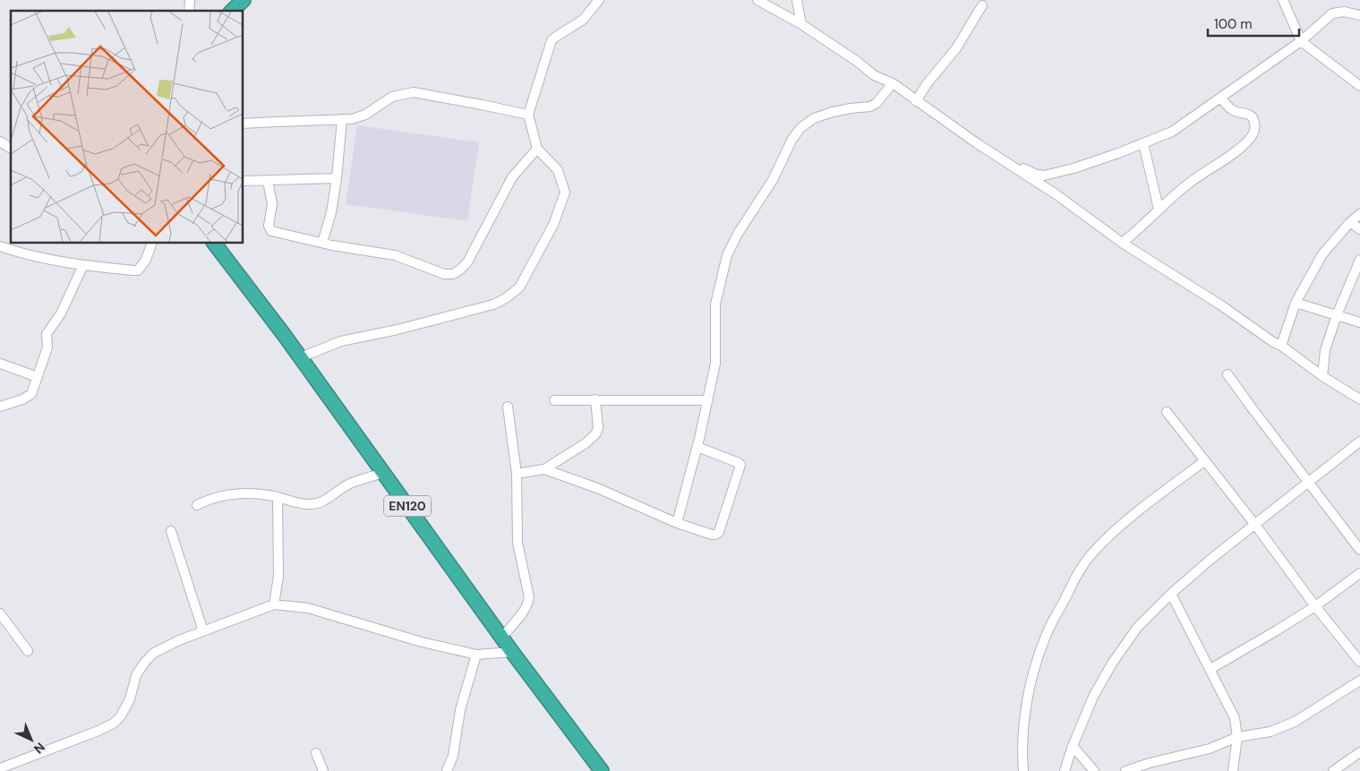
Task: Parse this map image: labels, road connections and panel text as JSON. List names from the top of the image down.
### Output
{
  "streets": {
    "highway": ["EN120"]
  },
  "scale_bar": "100 m",
  "north": "bottom right"
}
